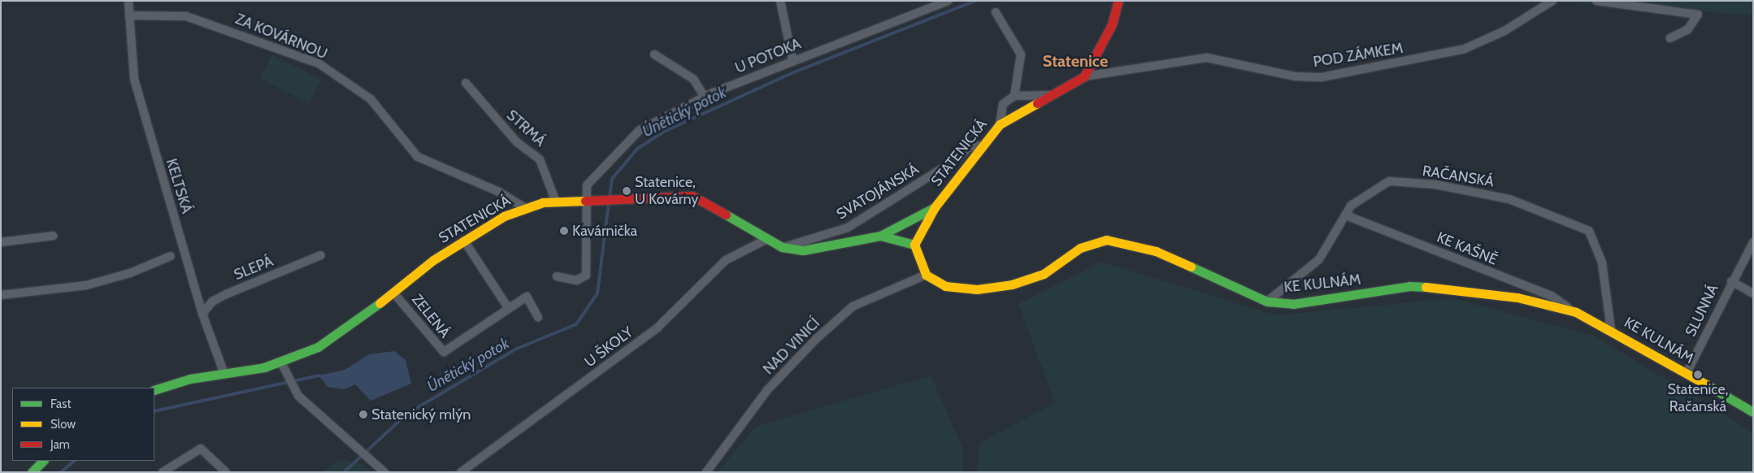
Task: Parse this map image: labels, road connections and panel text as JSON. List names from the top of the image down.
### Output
{
  "streets": {
    "street": [
      "ZA KOVÁRNOU",
      "POD ZÁMKEM",
      "U POTOKA",
      "STRMÁ",
      "STATENICKÁ",
      "RAČANSKÁ",
      "KELTSKÁ",
      "SVATOJÁNSKÁ",
      "KE KAŠNĚ",
      "SLEPÁ",
      "KE KULNÁM",
      "SLUNNÁ",
      "ZELENÁ",
      "NAD VINICÍ",
      "U ŠKOLY"
    ]
  },
  "crossings": [
    ["ZA KOVÁRNOU", "STATENICKÁ"],
    ["ZA KOVÁRNOU", "KELTSKÁ"],
    ["POD ZÁMKEM", "STATENICKÁ"],
    ["U POTOKA", "STATENICKÁ"],
    ["STRMÁ", "STATENICKÁ"],
    ["STATENICKÁ", "KELTSKÁ"],
    ["STATENICKÁ", "SVATOJÁNSKÁ"],
    ["STATENICKÁ", "ZELENÁ"],
    ["STATENICKÁ", "U ŠKOLY"],
    ["RAČANSKÁ", "KE KAŠNĚ"],
    ["RAČANSKÁ", "KE KULNÁM"],
    ["KELTSKÁ", "SLEPÁ"],
    ["KE KAŠNĚ", "KE KULNÁM"],
    ["KE KULNÁM", "SLUNNÁ"],
    ["KE KULNÁM", "NAD VINICÍ"]
  ],
  "districts": ["Statenice"],
  "water": ["Únětický potok"],
  "places": [
    "Statenice, U Kovárny",
    "Kavárnička",
    "Statenice, Račanská",
    "Statenický mlýn"
  ],
  "legend": ["Fast", "Slow", "Jam"]
}
